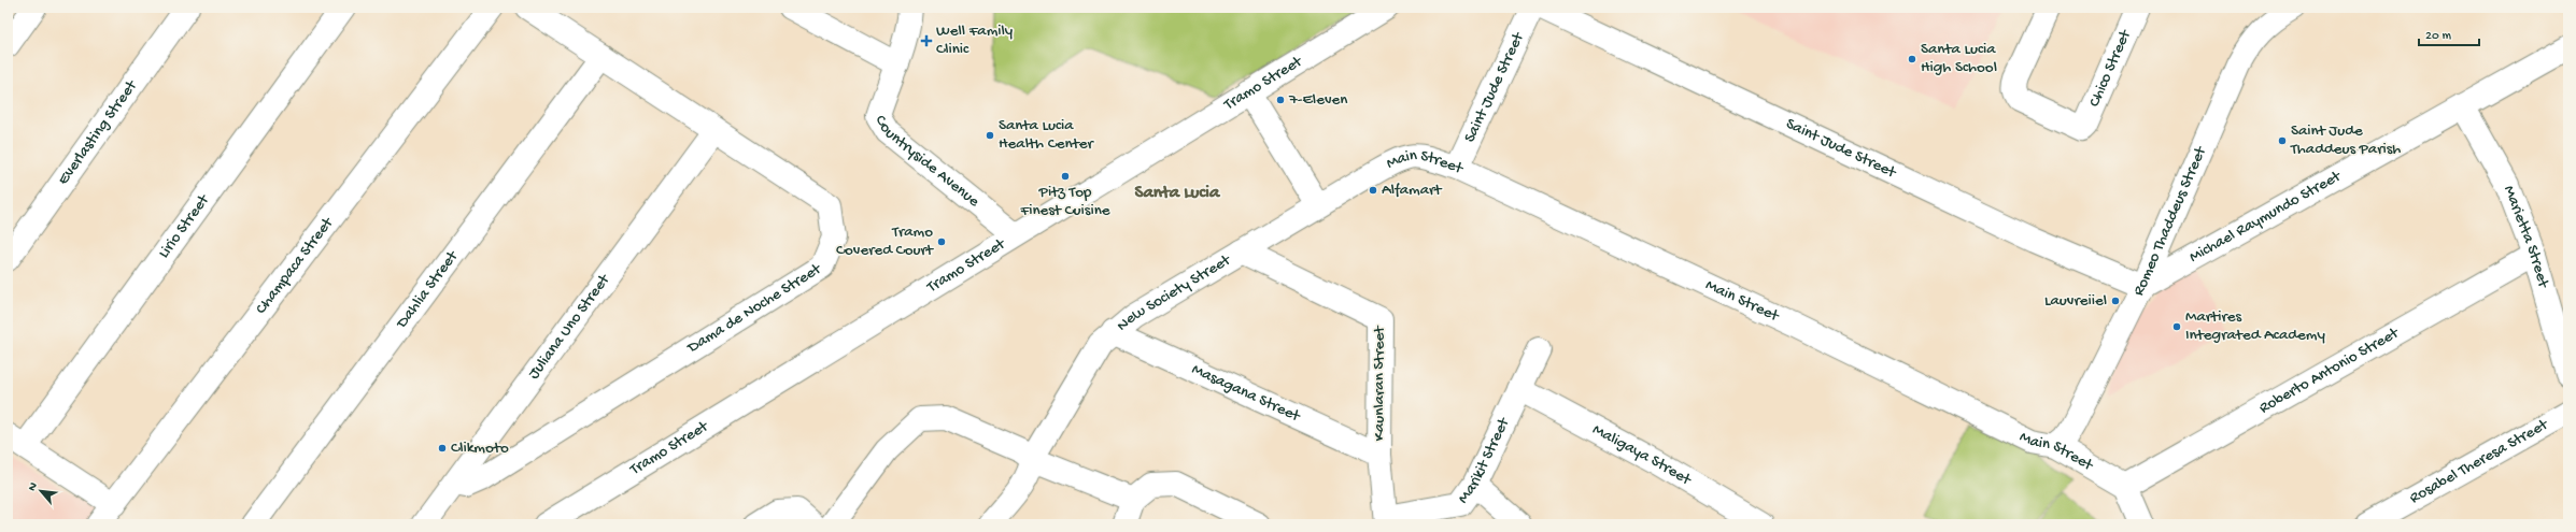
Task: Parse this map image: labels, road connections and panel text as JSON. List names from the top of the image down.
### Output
{
  "streets": {
    "street": [
      "Chico Street",
      "Tramo Street",
      "Saint Jude Street",
      "Everlasting Street",
      "Countryside Avenue",
      "Main Street",
      "Michael Raymundo Street",
      "Romeo Thaddeus Street",
      "Lirio Street",
      "Marietta Street",
      "Champaca Street",
      "Dahlia Street",
      "New Society Street",
      "Dama de Noche Street",
      "Juliana Uno Street",
      "Roberto Antonio Street",
      "Kaunlaran Street",
      "Masagana Street",
      "Maligaya Street",
      "Marikit Street",
      "Rosabel Theresa Street"
    ]
  },
  "crossings": [
    ["Tramo Street", "Countryside Avenue"],
    ["Saint Jude Street", "Main Street"],
    ["Saint Jude Street", "Michael Raymundo Street"],
    ["Saint Jude Street", "Romeo Thaddeus Street"],
    ["Main Street", "Romeo Thaddeus Street"],
    ["Main Street", "New Society Street"],
    ["Main Street", "Roberto Antonio Street"],
    ["Michael Raymundo Street", "Romeo Thaddeus Street"],
    ["Michael Raymundo Street", "Marietta Street"],
    ["Marietta Street", "Roberto Antonio Street"],
    ["Dahlia Street", "Dama de Noche Street"],
    ["New Society Street", "Kaunlaran Street"],
    ["New Society Street", "Masagana Street"],
    ["Dama de Noche Street", "Juliana Uno Street"],
    ["Kaunlaran Street", "Masagana Street"],
    ["Kaunlaran Street", "Marikit Street"],
    ["Maligaya Street", "Marikit Street"]
  ],
  "districts": ["Santa Lucia"],
  "places": {
    "health": ["Well Family Clinic"],
    "other": [
      "Santa Lucia High School",
      "7-Eleven",
      "Santa Lucia Health Center",
      "Saint Jude Thaddeus Parish",
      "Pitz Top Finest Cuisine",
      "Alfamart",
      "Tramo Covered Court",
      "Lauvreiiel",
      "Martires Integrated Academy",
      "Clikmoto"
    ]
  },
  "scale_bar": "20 m",
  "north": "top left"
}
